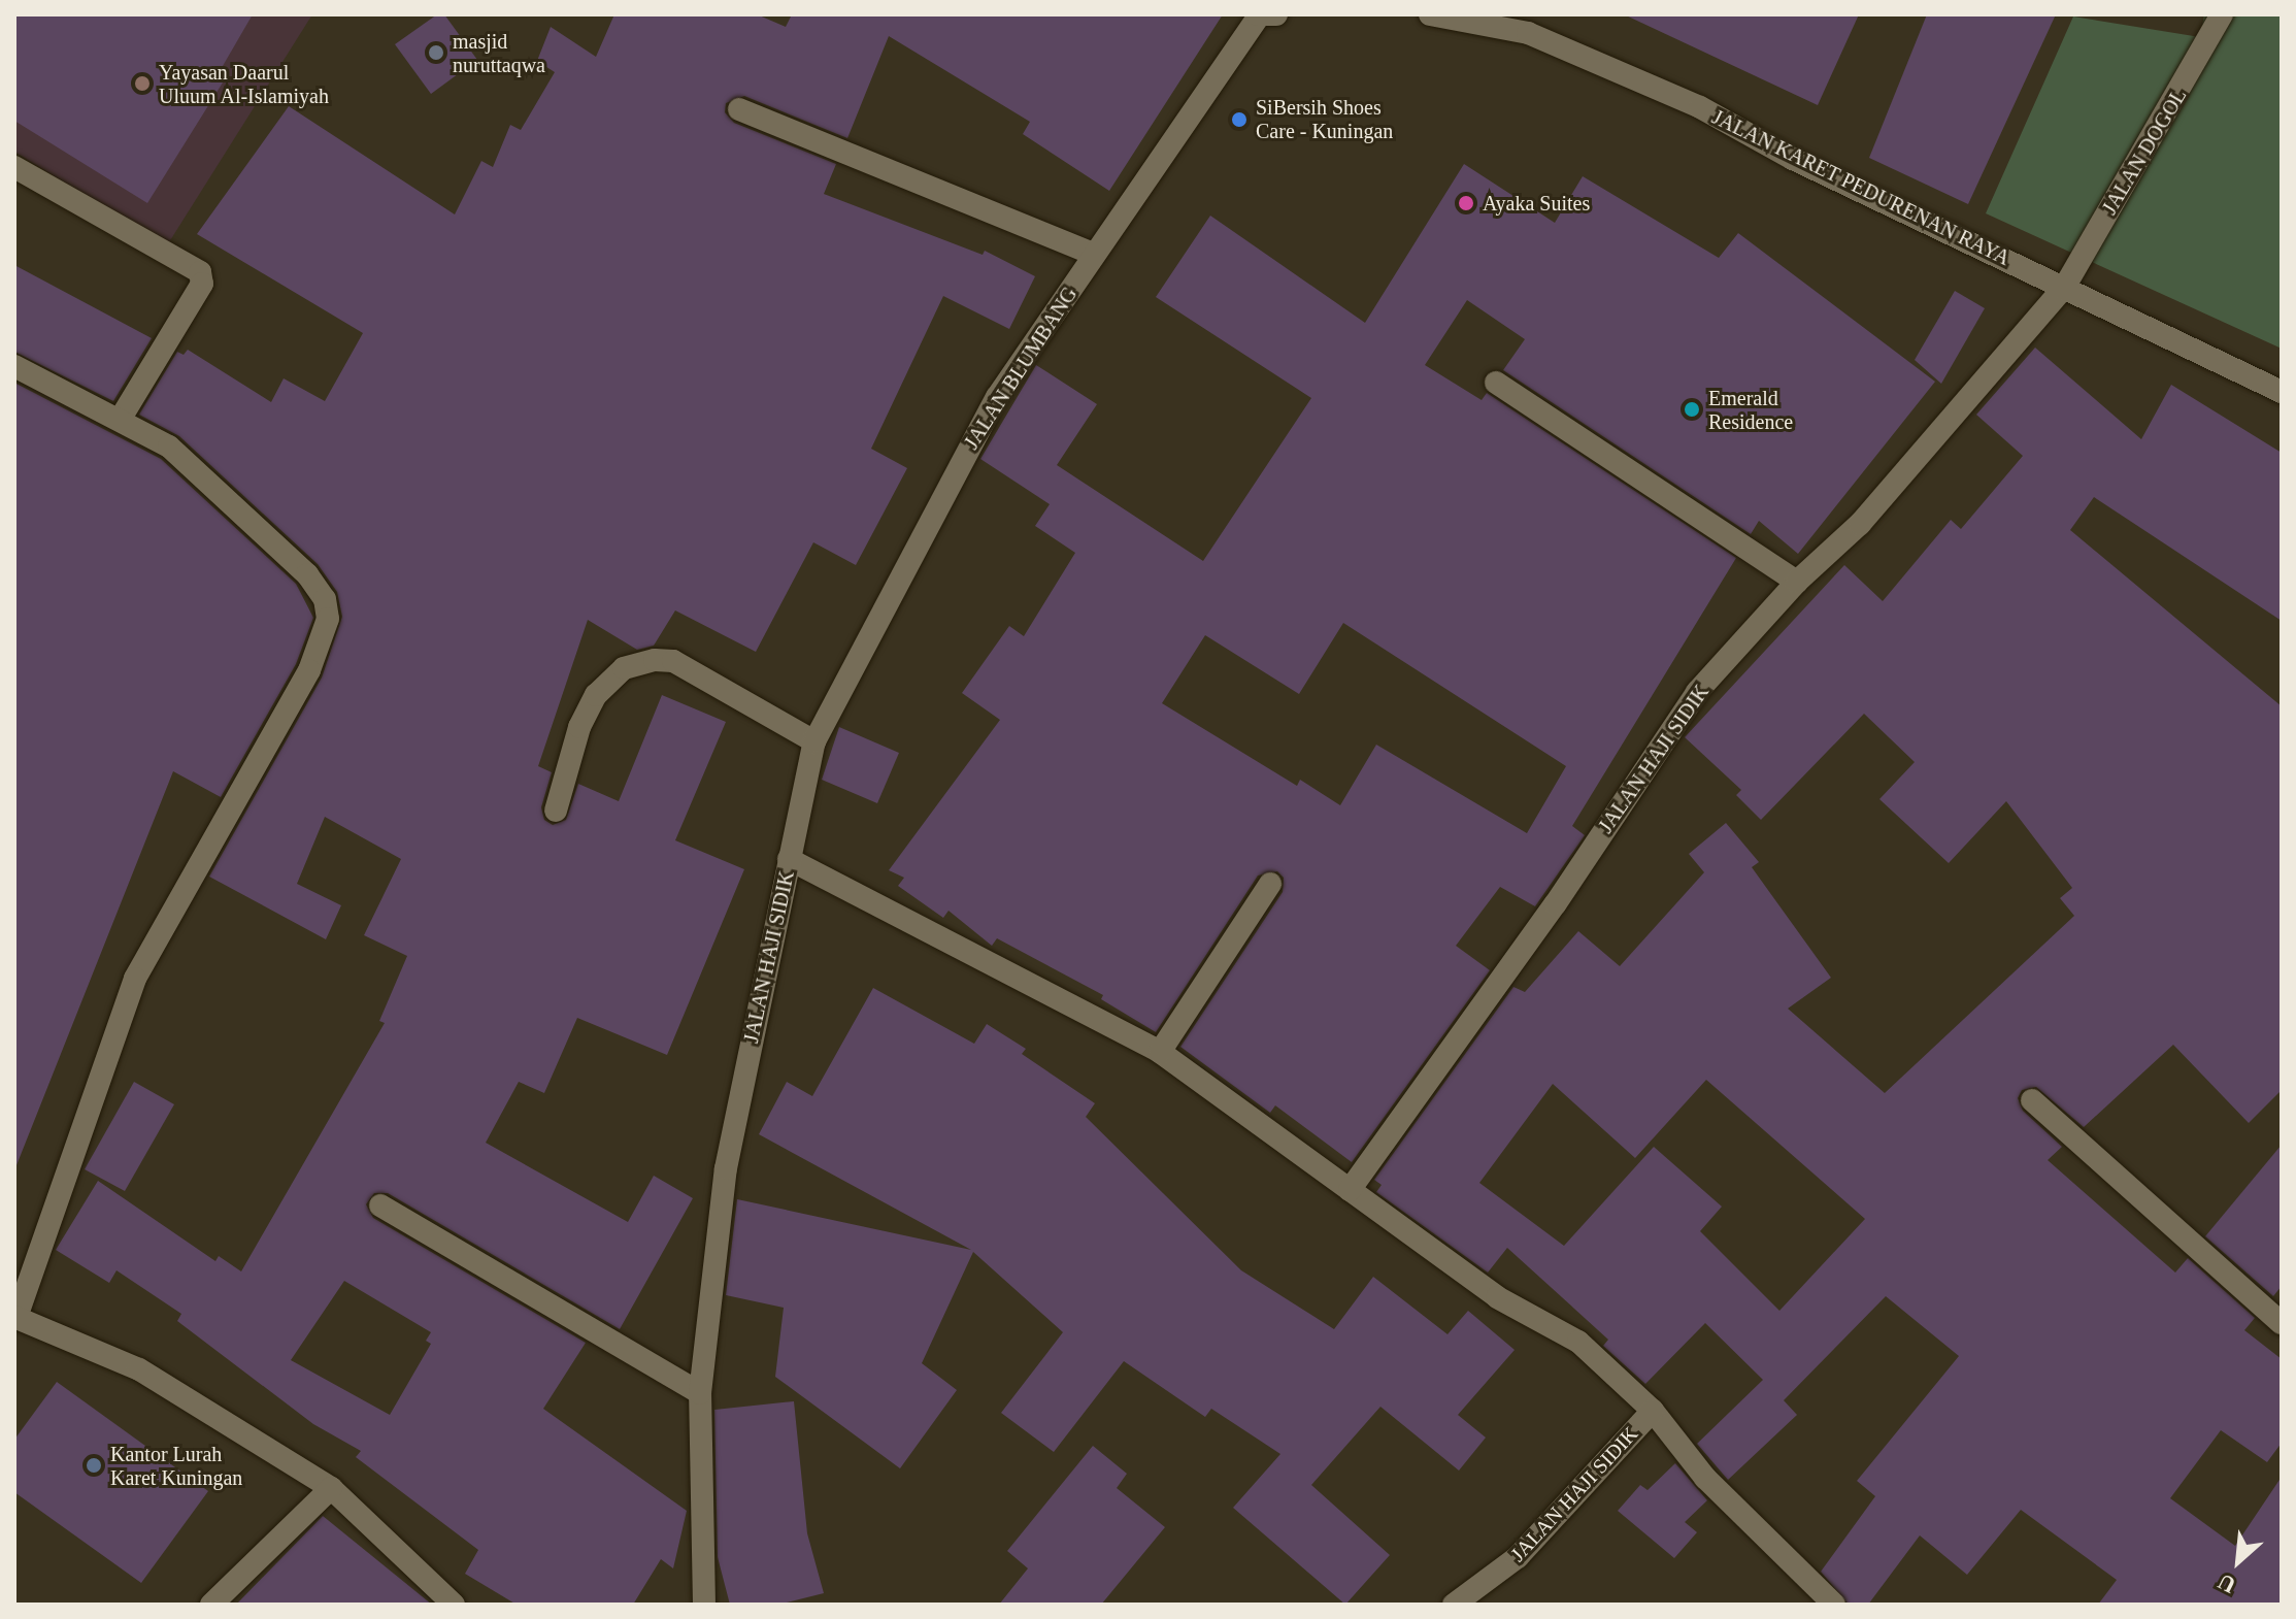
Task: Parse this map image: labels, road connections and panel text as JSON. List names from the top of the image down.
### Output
{
  "streets": {
    "street": [
      "JALAN DOGOL",
      "JALAN KARET PEDURENAN RAYA",
      "JALAN BLUMBANG",
      "JALAN HAJI SIDIK"
    ]
  },
  "crossings": [
    ["JALAN DOGOL", "JALAN KARET PEDURENAN RAYA"],
    ["JALAN DOGOL", "JALAN HAJI SIDIK"],
    ["JALAN KARET PEDURENAN RAYA", "JALAN HAJI SIDIK"],
    ["JALAN BLUMBANG", "JALAN HAJI SIDIK"]
  ],
  "places": [
    "masjid nuruttaqwa",
    "Yayasan Daarul Uluum Al-Islamiyah",
    "SiBersih Shoes Care - Kuningan",
    "Ayaka Suites",
    "Emerald Residence",
    "Kantor Lurah Karet Kuningan"
  ],
  "north": "bottom left"
}
